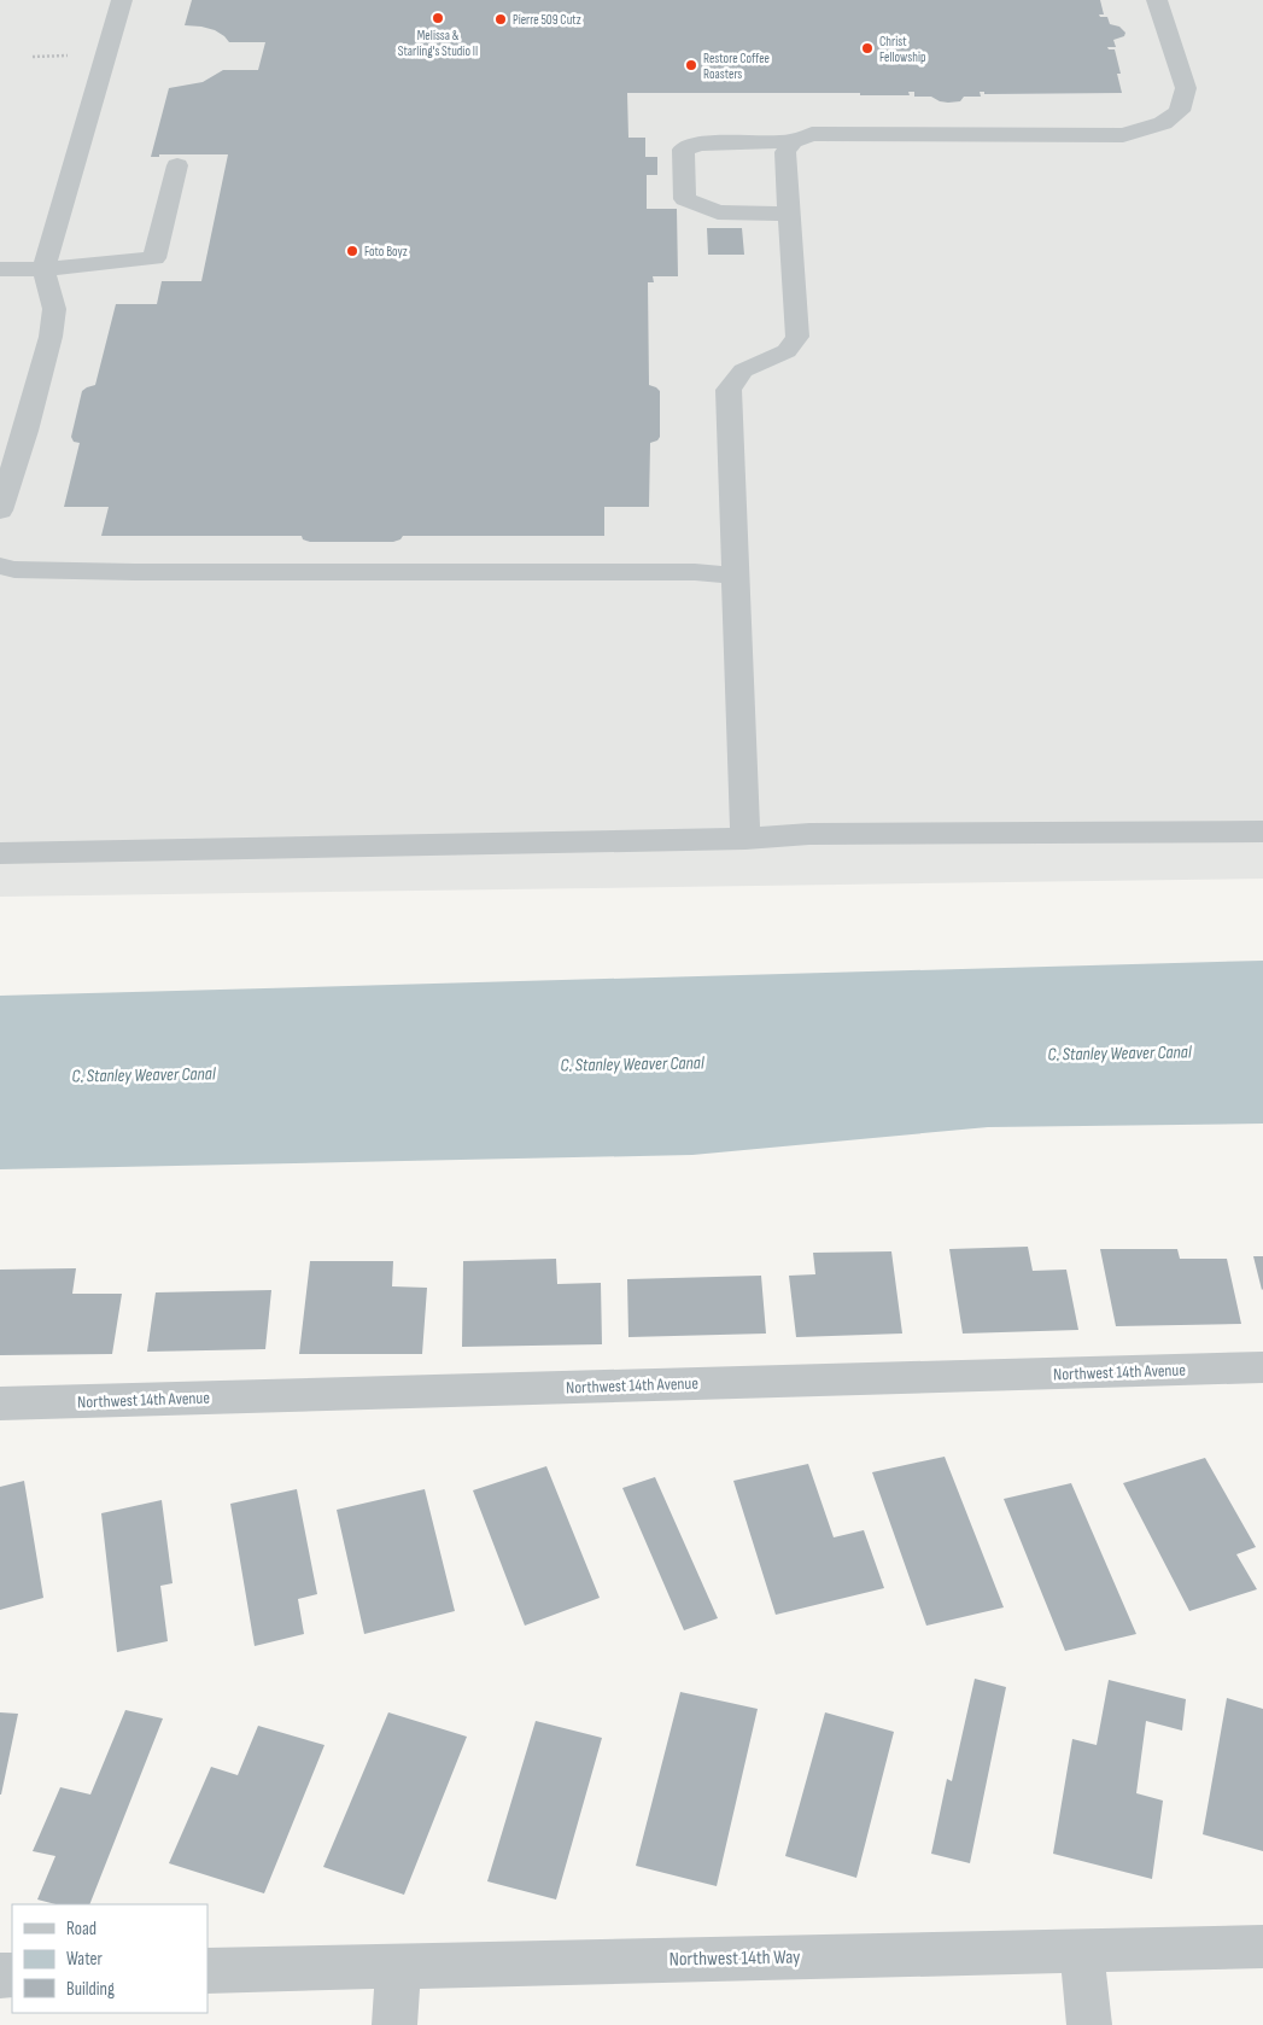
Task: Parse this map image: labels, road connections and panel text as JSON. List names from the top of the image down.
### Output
{
  "streets": {
    "street": ["Northwest 14th Avenue", "Northwest 14th Way"]
  },
  "water": ["C. Stanley Weaver Canal"],
  "places": [
    "Melissa & Starling's Studio II",
    "Pierre 509 Cutz",
    "Christ Fellowship",
    "Restore Coffee Roasters",
    "Foto Boyz"
  ],
  "legend": ["Road", "Water", "Building"]
}
